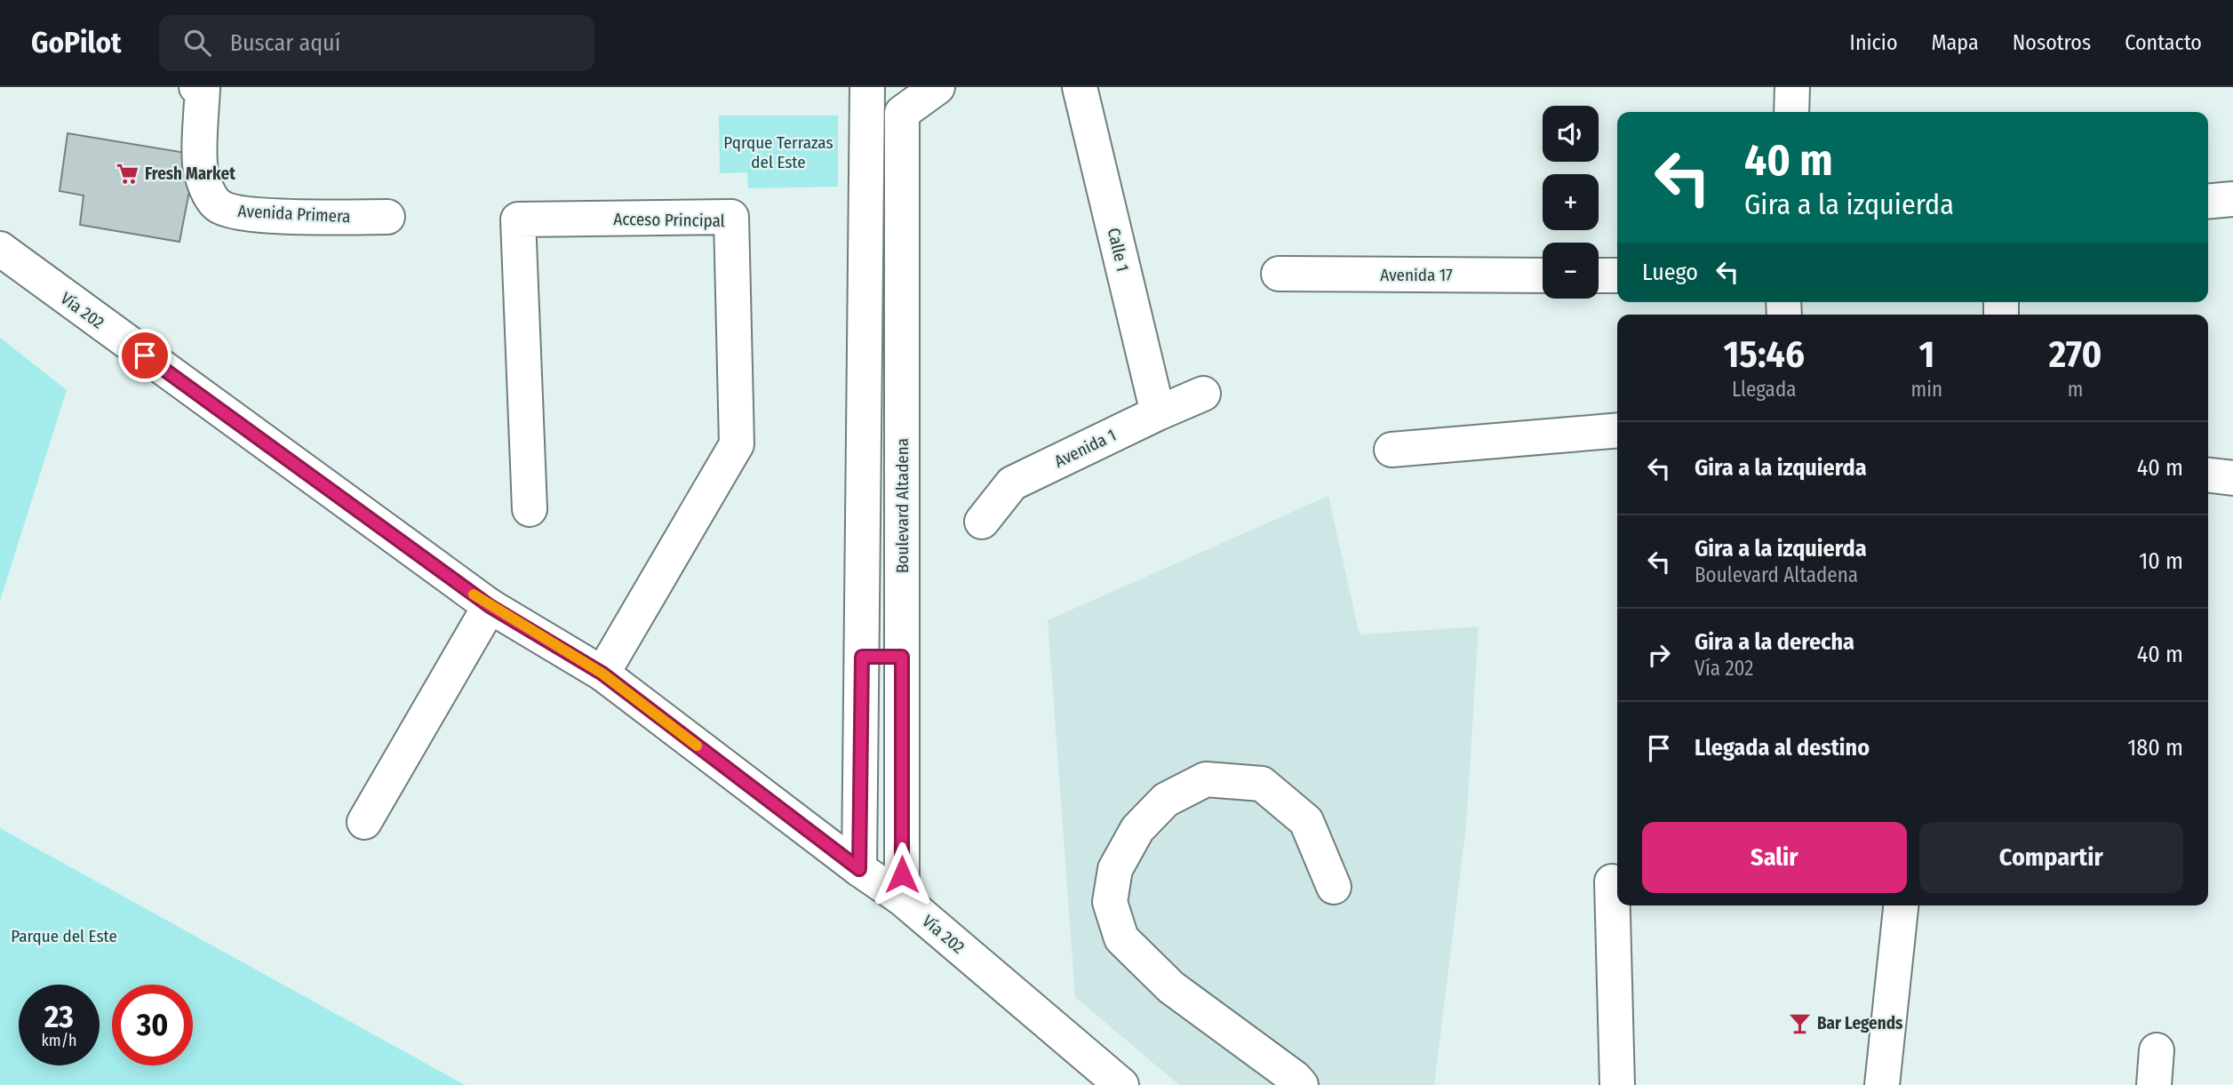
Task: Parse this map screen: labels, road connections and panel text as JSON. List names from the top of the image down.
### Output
{
  "streets": {
    "street": [
      "Avenida Primera",
      "Acceso Principal",
      "Calle 1",
      "Avenida 17",
      "Vía 202",
      "Avenida 1",
      "Boulevard Altadena"
    ]
  },
  "crossings": [
    ["Acceso Principal", "Vía 202"],
    ["Calle 1", "Avenida 1"],
    ["Vía 202", "Boulevard Altadena"]
  ],
  "parks": ["Pqrque Terrazas del Este", "Parque del Este"],
  "places": {
    "supermarket": ["Fresh Market"],
    "bar": ["Bar Legends"]
  },
  "page": {
    "header": "GoPilot",
    "search": "Buscar aquí",
    "nav": [
      "Inicio",
      "Mapa",
      "Nosotros",
      "Contacto"
    ],
    "map_buttons": ["+", "−"],
    "turn": ["40 m", "Gira a la izquierda"],
    "then": "Luego",
    "eta": [
      "15:46",
      "Llegada",
      "1",
      "min",
      "270",
      "m"
    ],
    "list": [
      {
        "name": "Gira a la izquierda",
        "value": "40 m"
      },
      {
        "name": "Gira a la izquierda",
        "note": "Boulevard Altadena",
        "value": "10 m"
      },
      {
        "name": "Gira a la derecha",
        "note": "Vía 202",
        "value": "40 m"
      },
      {
        "name": "Llegada al destino",
        "value": "180 m"
      }
    ],
    "buttons": ["Salir", "Compartir"],
    "speed": "23 km/h",
    "limit": "30"
  }
}
